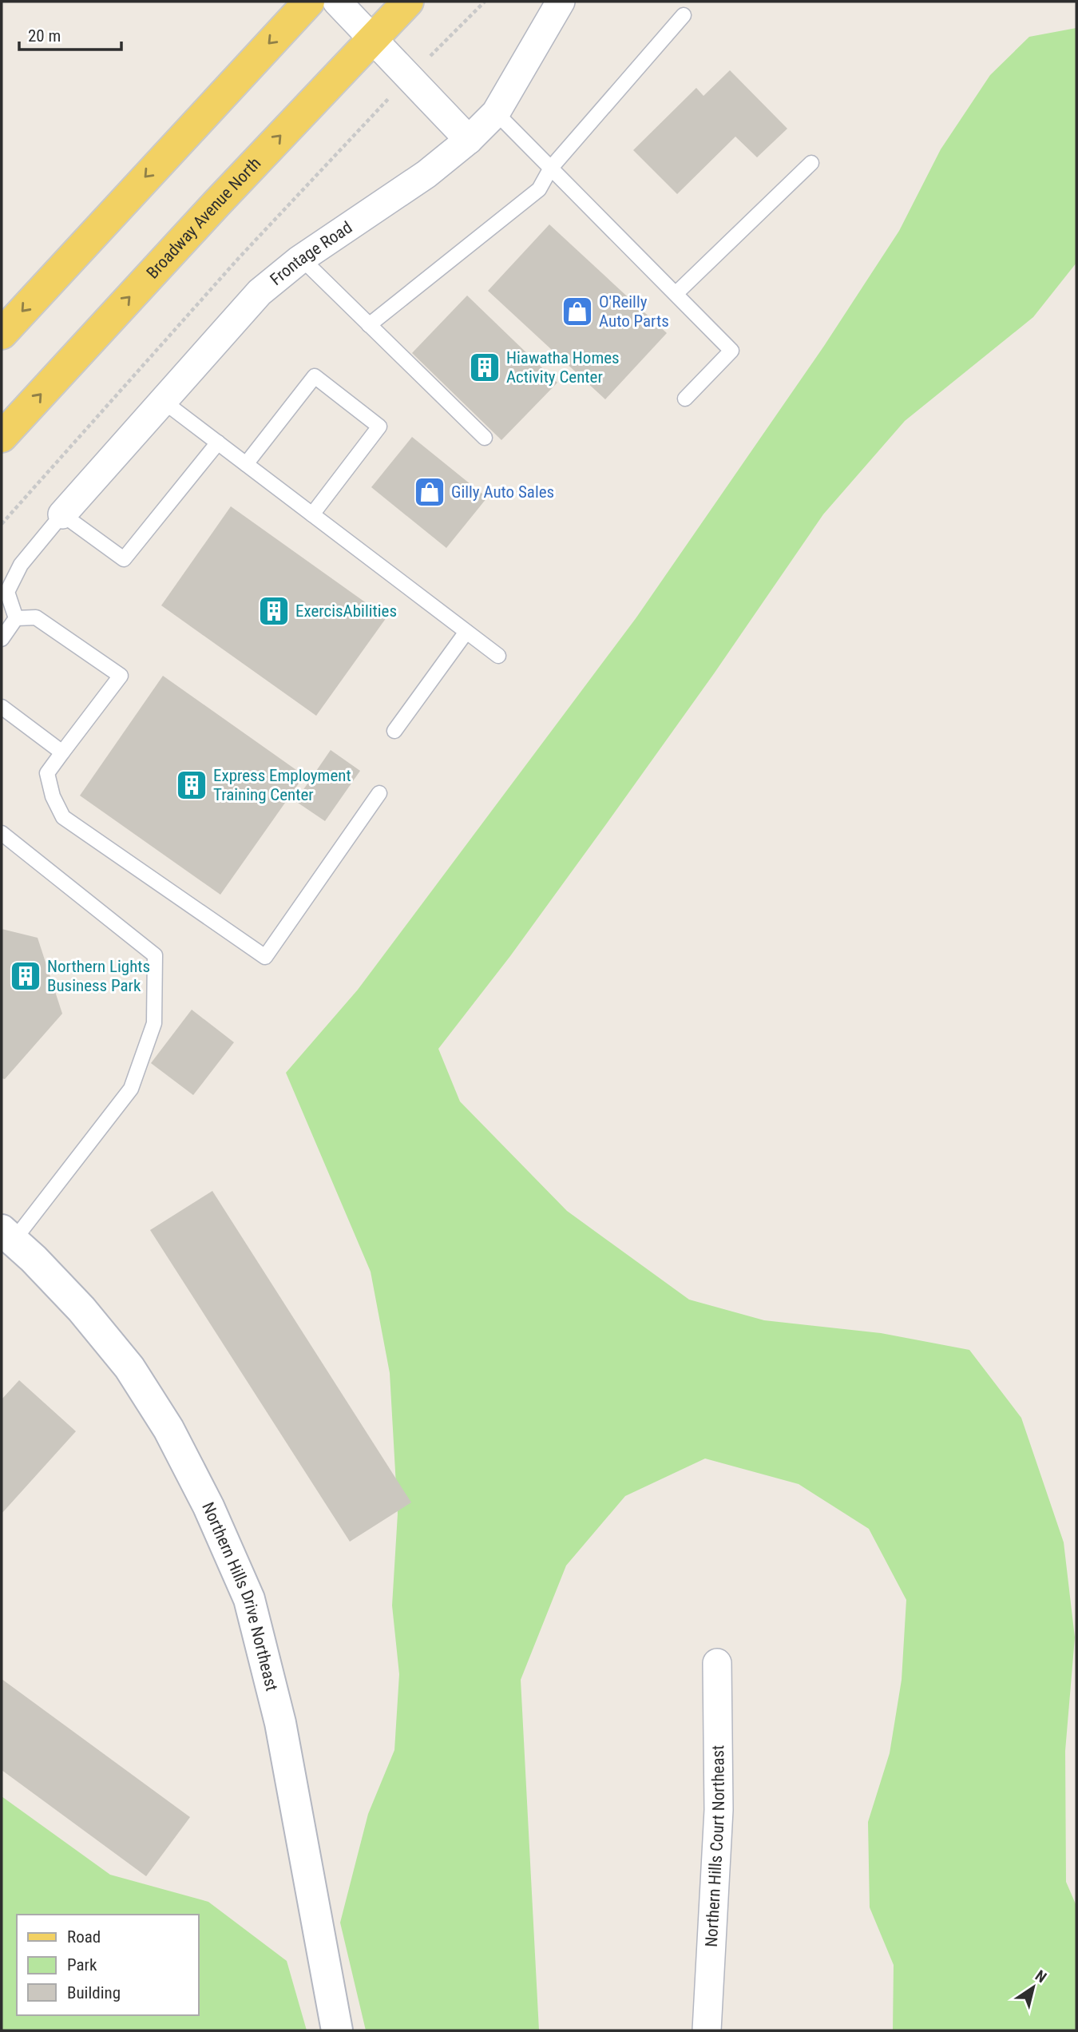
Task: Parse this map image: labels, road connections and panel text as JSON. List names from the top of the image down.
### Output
{
  "streets": {
    "main road": ["Broadway Avenue North"],
    "street": ["Frontage Road", "Northern Hills Drive Northeast", "Northern Hills Court Northeast"]
  },
  "places": {
    "shop": ["O'Reilly Auto Parts", "Gilly Auto Sales"],
    "building": [
      "Hiawatha Homes Activity Center",
      "ExercisAbilities",
      "Express Employment Training Center",
      "Northern Lights Business Park"
    ]
  },
  "legend": ["Road", "Park", "Building"],
  "scale_bar": "20 m",
  "north": "top right"
}
